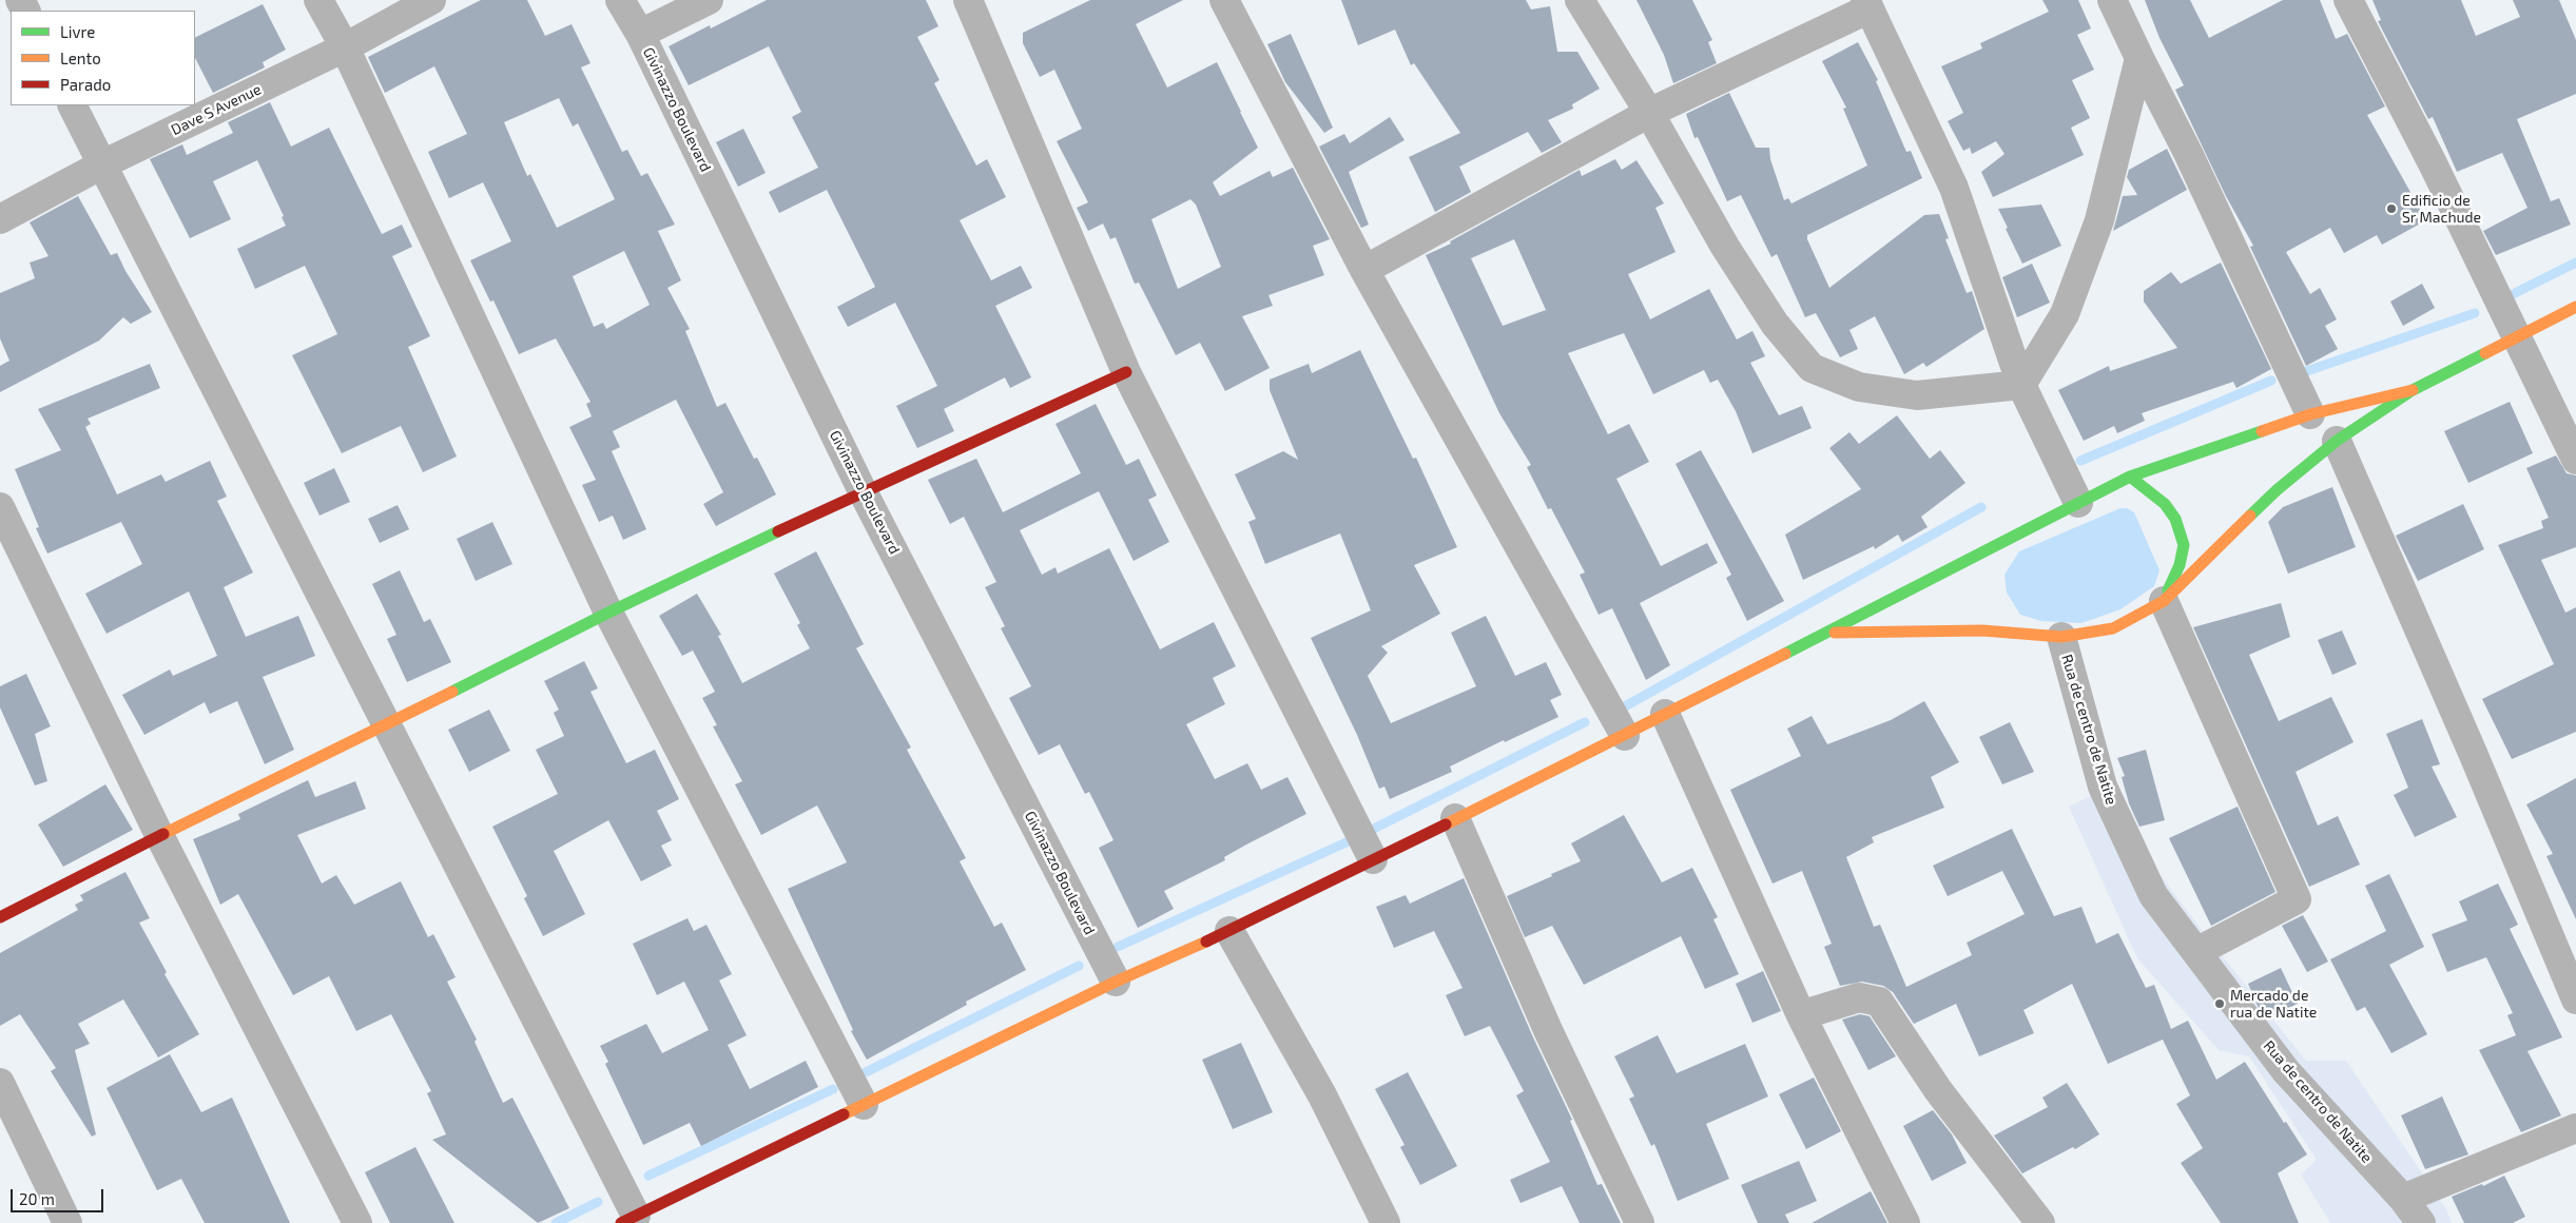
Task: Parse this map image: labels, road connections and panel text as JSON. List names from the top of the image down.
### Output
{
  "streets": {
    "street": ["Dave S Avenue", "Givinazzo Boulevard", "Rua de centro de Natite"]
  },
  "places": ["Edificio de Sr Machude", "Mercado de rua de Natite"],
  "legend": ["Livre", "Lento", "Parado"],
  "scale_bar": "20 m"
}
